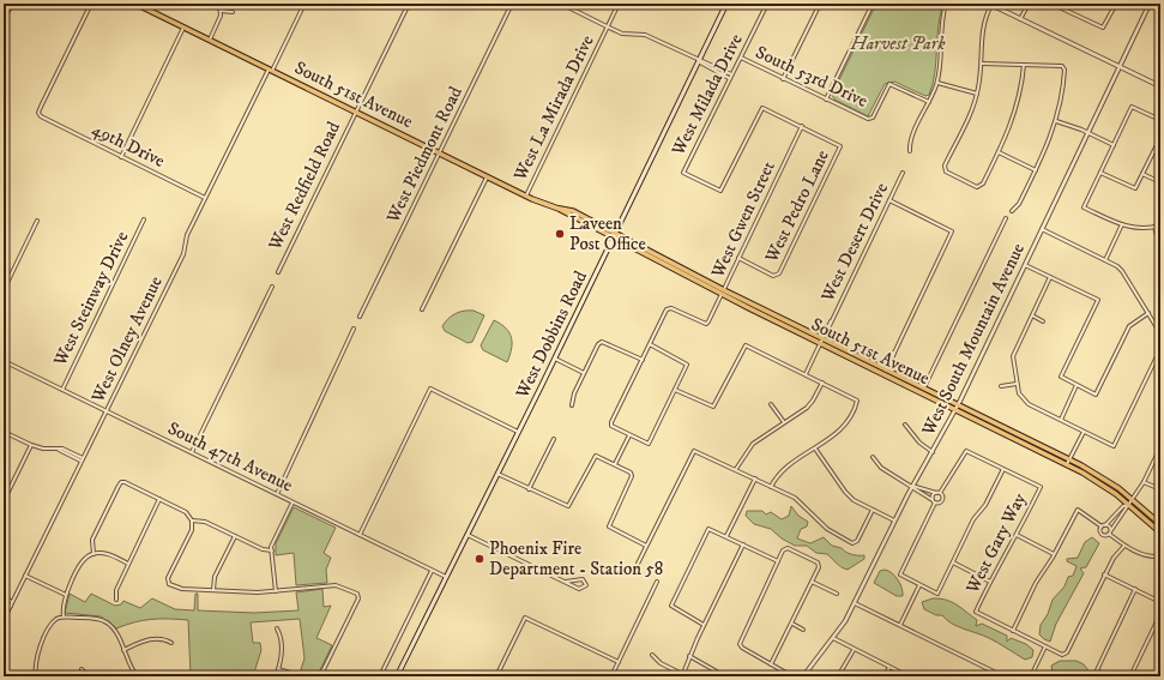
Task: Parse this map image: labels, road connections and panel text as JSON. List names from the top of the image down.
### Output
{
  "streets": {
    "main road": ["South 51st Avenue", "West Dobbins Road"],
    "street": [
      "South 53rd Drive",
      "West Milada Drive",
      "West La Mirada Drive",
      "49th Drive",
      "West Piedmont Road",
      "West Redfield Road",
      "West Pedro Lane",
      "West Gwen Street",
      "West Desert Drive",
      "West Steinway Drive",
      "West Olney Avenue",
      "West South Mountain Avenue",
      "South 47th Avenue",
      "West Gary Way"
    ]
  },
  "crossings": [
    ["South 53rd Drive", "West Milada Drive"],
    ["South 51st Avenue", "West La Mirada Drive"],
    ["South 51st Avenue", "West Piedmont Road"],
    ["South 51st Avenue", "West Redfield Road"],
    ["South 51st Avenue", "West Gwen Street"],
    ["South 51st Avenue", "West Desert Drive"],
    ["South 51st Avenue", "West Dobbins Road"],
    ["South 51st Avenue", "West Olney Avenue"],
    ["South 51st Avenue", "West South Mountain Avenue"],
    ["West Milada Drive", "West Pedro Lane"],
    ["West Milada Drive", "West Gwen Street"],
    ["49th Drive", "West Olney Avenue"],
    ["West Pedro Lane", "West Gwen Street"],
    ["West Steinway Drive", "South 47th Avenue"],
    ["West Dobbins Road", "South 47th Avenue"],
    ["West Olney Avenue", "South 47th Avenue"]
  ],
  "parks": ["Harvest Park"],
  "places": ["Laveen Post Office", "Phoenix Fire Department - Station 58"]
}
